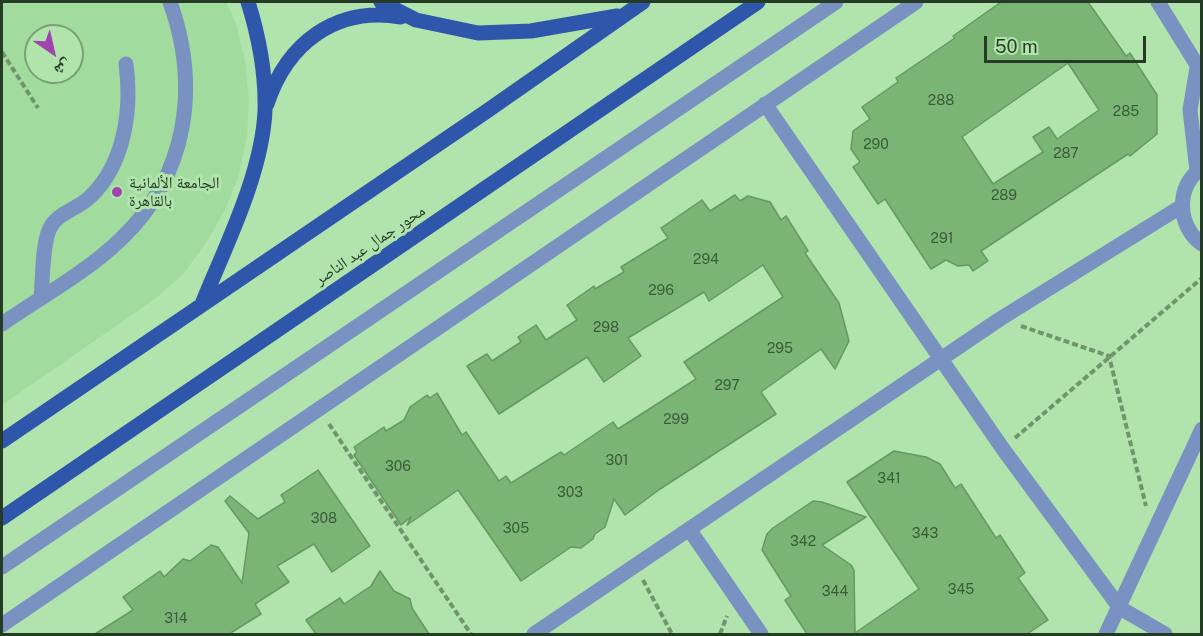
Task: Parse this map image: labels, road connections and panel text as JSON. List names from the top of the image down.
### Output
{
  "streets": {
    "main road": ["محور جمال عبد الناصر"]
  },
  "places": ["الجامعة الألمانية بالقاهرة"],
  "house_numbers": [
    "288",
    "285",
    "290",
    "287",
    "289",
    "291",
    "294",
    "296",
    "298",
    "295",
    "297",
    "299",
    "301",
    "306",
    "341",
    "303",
    "308",
    "305",
    "343",
    "342",
    "345",
    "344",
    "314"
  ],
  "scale_bar": "50 m",
  "north": "bottom right"
}
